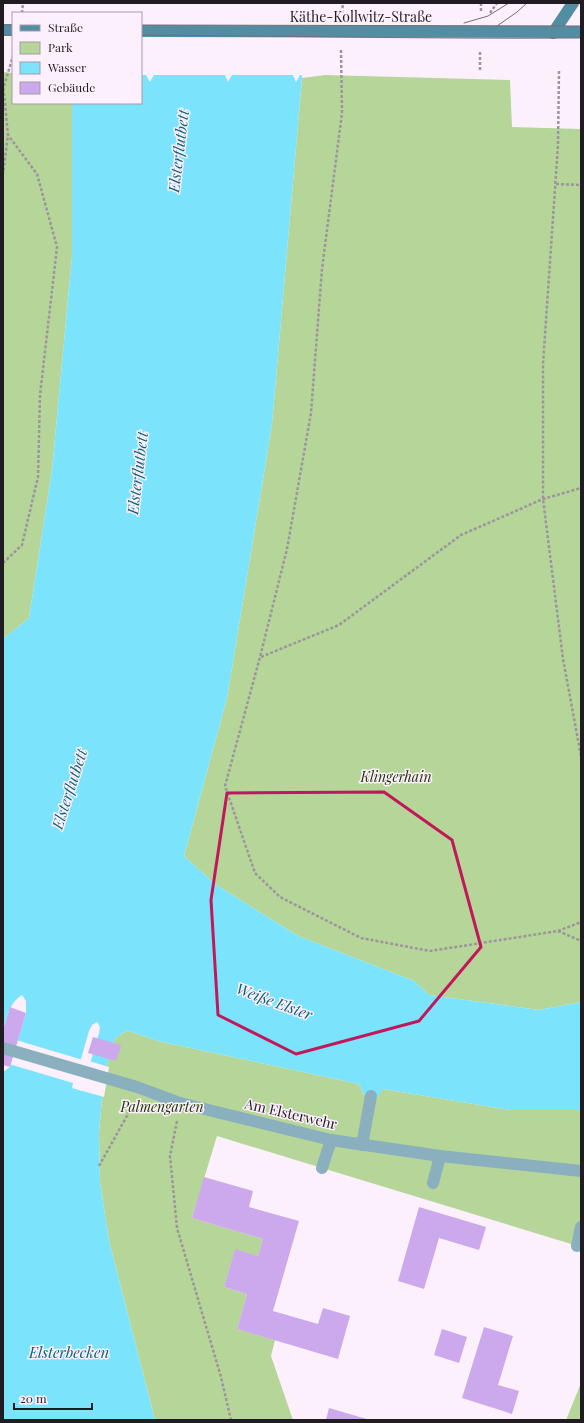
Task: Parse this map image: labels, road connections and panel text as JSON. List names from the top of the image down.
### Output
{
  "streets": {
    "main road": ["Käthe-Kollwitz-Straße"],
    "lane": ["Am Elsterwehr"]
  },
  "water": ["Elsterflutbett", "Weiße Elster", "Elsterbecken"],
  "parks": ["Klingerhain", "Palmengarten"],
  "legend": [
    "Straße",
    "Park",
    "Wasser",
    "Gebäude"
  ],
  "scale_bar": "20 m"
}
